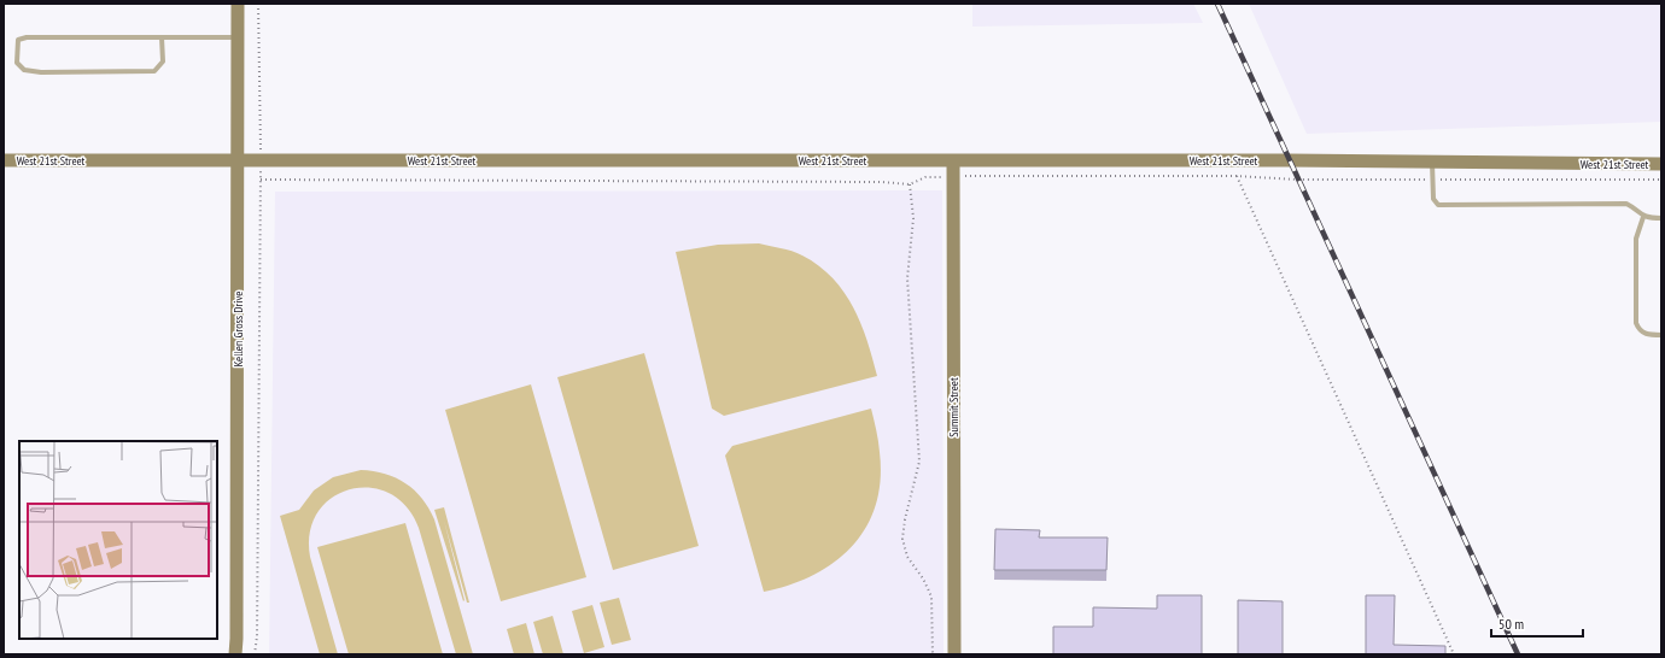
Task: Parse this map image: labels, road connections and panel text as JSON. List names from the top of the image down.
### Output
{
  "streets": {
    "street": ["West 21st Street", "Kellen Gross Drive", "Summit Street"]
  },
  "crossings": [
    ["West 21st Street", "Kellen Gross Drive"],
    ["West 21st Street", "Summit Street"]
  ],
  "scale_bar": "50 m"
}
